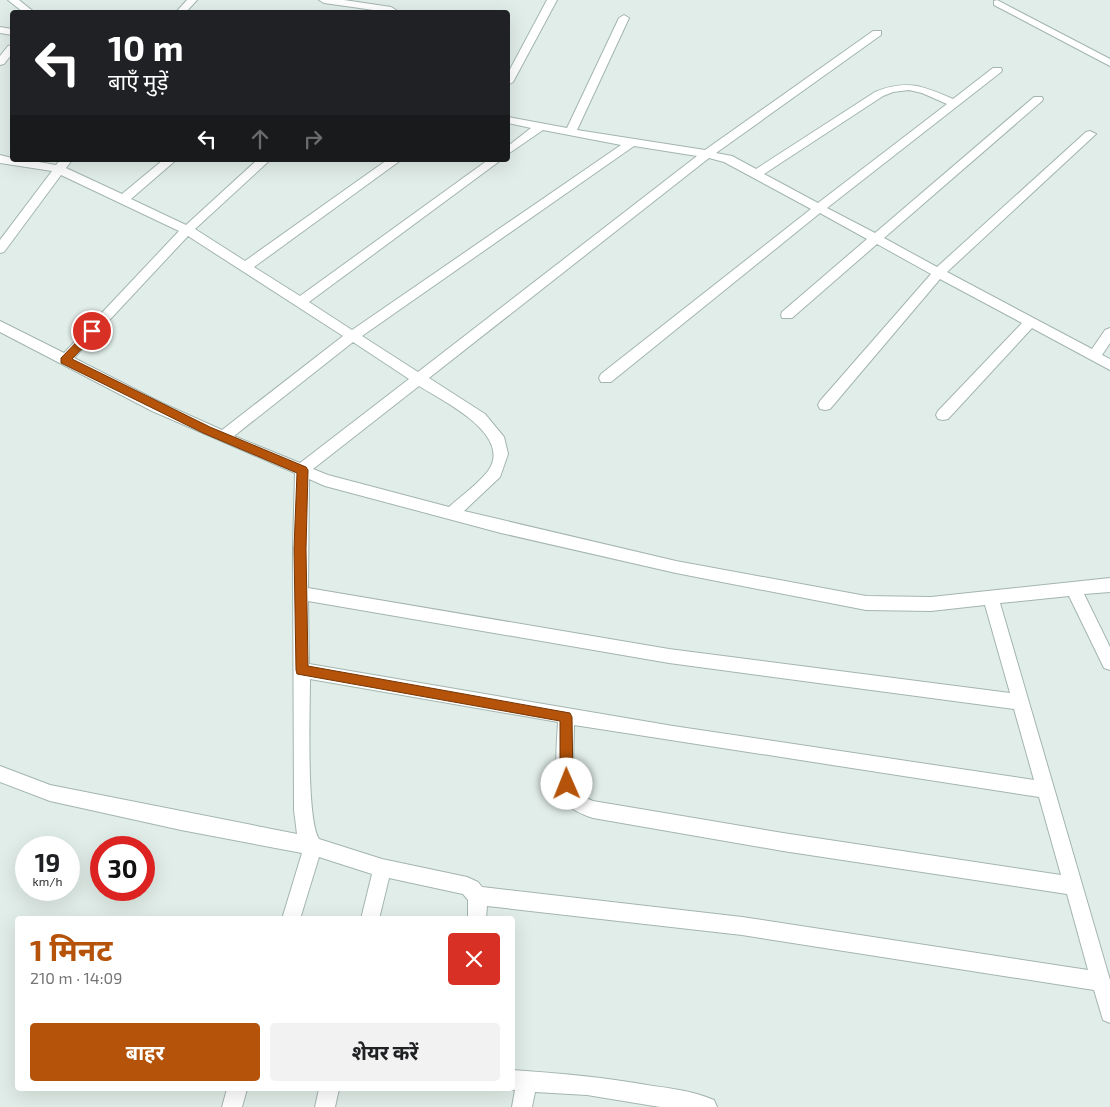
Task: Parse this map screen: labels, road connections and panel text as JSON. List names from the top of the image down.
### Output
{
  "page": {
    "turn": ["10 m", "बाएँ मुड़ें"],
    "speed": "19 km/h",
    "limit": "30",
    "heading": ["1 मिनट", "210 m · 14:09"],
    "buttons": ["बाहर", "शेयर करें"]
  }
}
